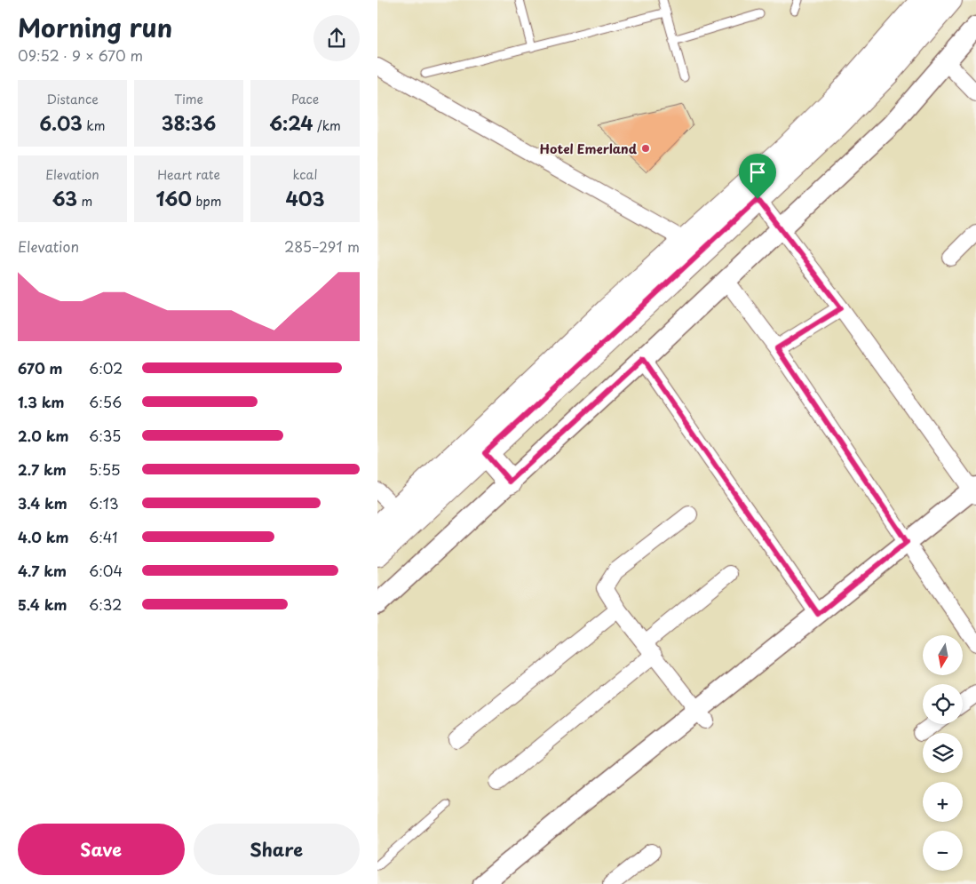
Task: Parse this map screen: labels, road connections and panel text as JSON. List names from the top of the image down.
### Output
{
  "places": ["Hotel Emerland"],
  "north": "bottom",
  "page": {
    "heading": ["Morning run", "09:52 · 9 × 670 m"],
    "stats": [
      ["Distance", "6.03 km"],
      ["Time", "38:36"],
      ["Pace", "6:24 /km"],
      ["Elevation", "63 m"],
      ["Heart rate", "160 bpm"],
      ["kcal", "403"]
    ],
    "chart": ["Elevation", "285–291 m"],
    "list": [
      {
        "name": "670 m",
        "note": "6:02"
      },
      {
        "name": "1.3 km",
        "note": "6:56"
      },
      {
        "name": "2.0 km",
        "note": "6:35"
      },
      {
        "name": "2.7 km",
        "note": "5:55"
      },
      {
        "name": "3.4 km",
        "note": "6:13"
      },
      {
        "name": "4.0 km",
        "note": "6:41"
      },
      {
        "name": "4.7 km",
        "note": "6:04"
      },
      {
        "name": "5.4 km",
        "note": "6:32"
      }
    ],
    "map_buttons": ["+", "−"],
    "buttons": ["Save", "Share"]
  }
}
